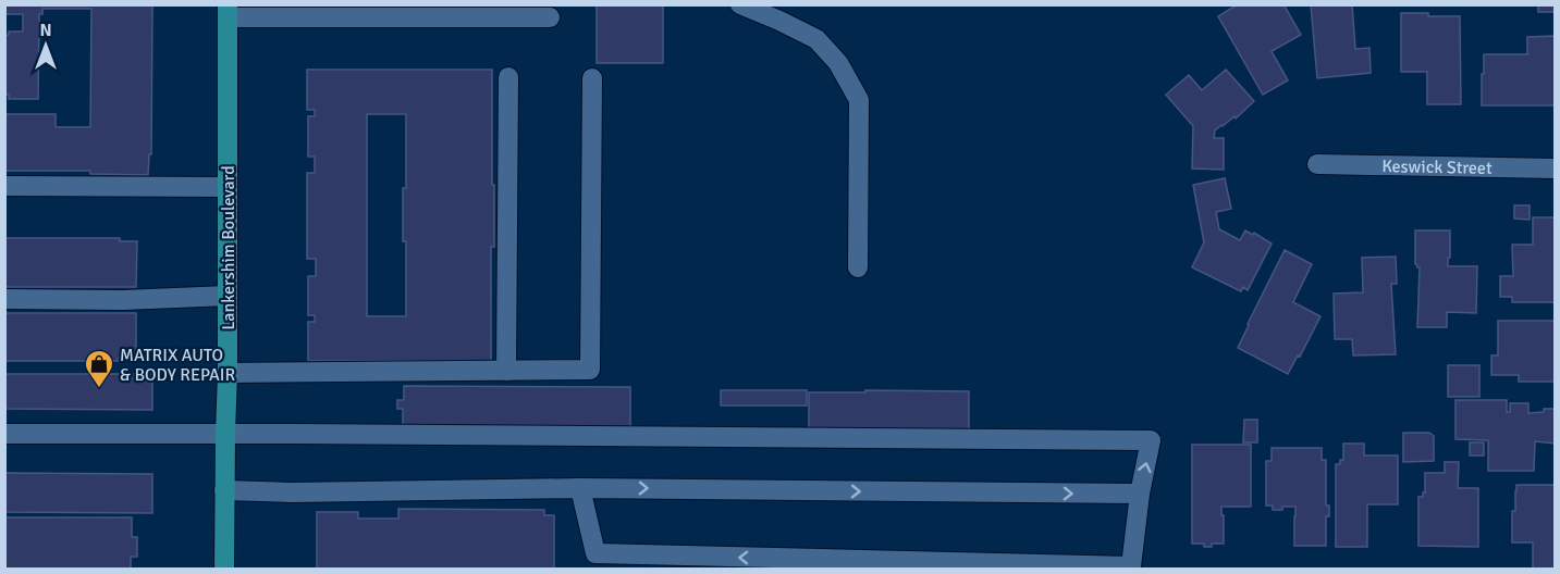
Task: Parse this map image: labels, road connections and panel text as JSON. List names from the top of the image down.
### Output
{
  "streets": {
    "main road": ["Lankershim Boulevard"],
    "street": ["Keswick Street"]
  },
  "places": {
    "shop": ["MATRIX AUTO & BODY REPAIR"]
  },
  "north": "top"
}
